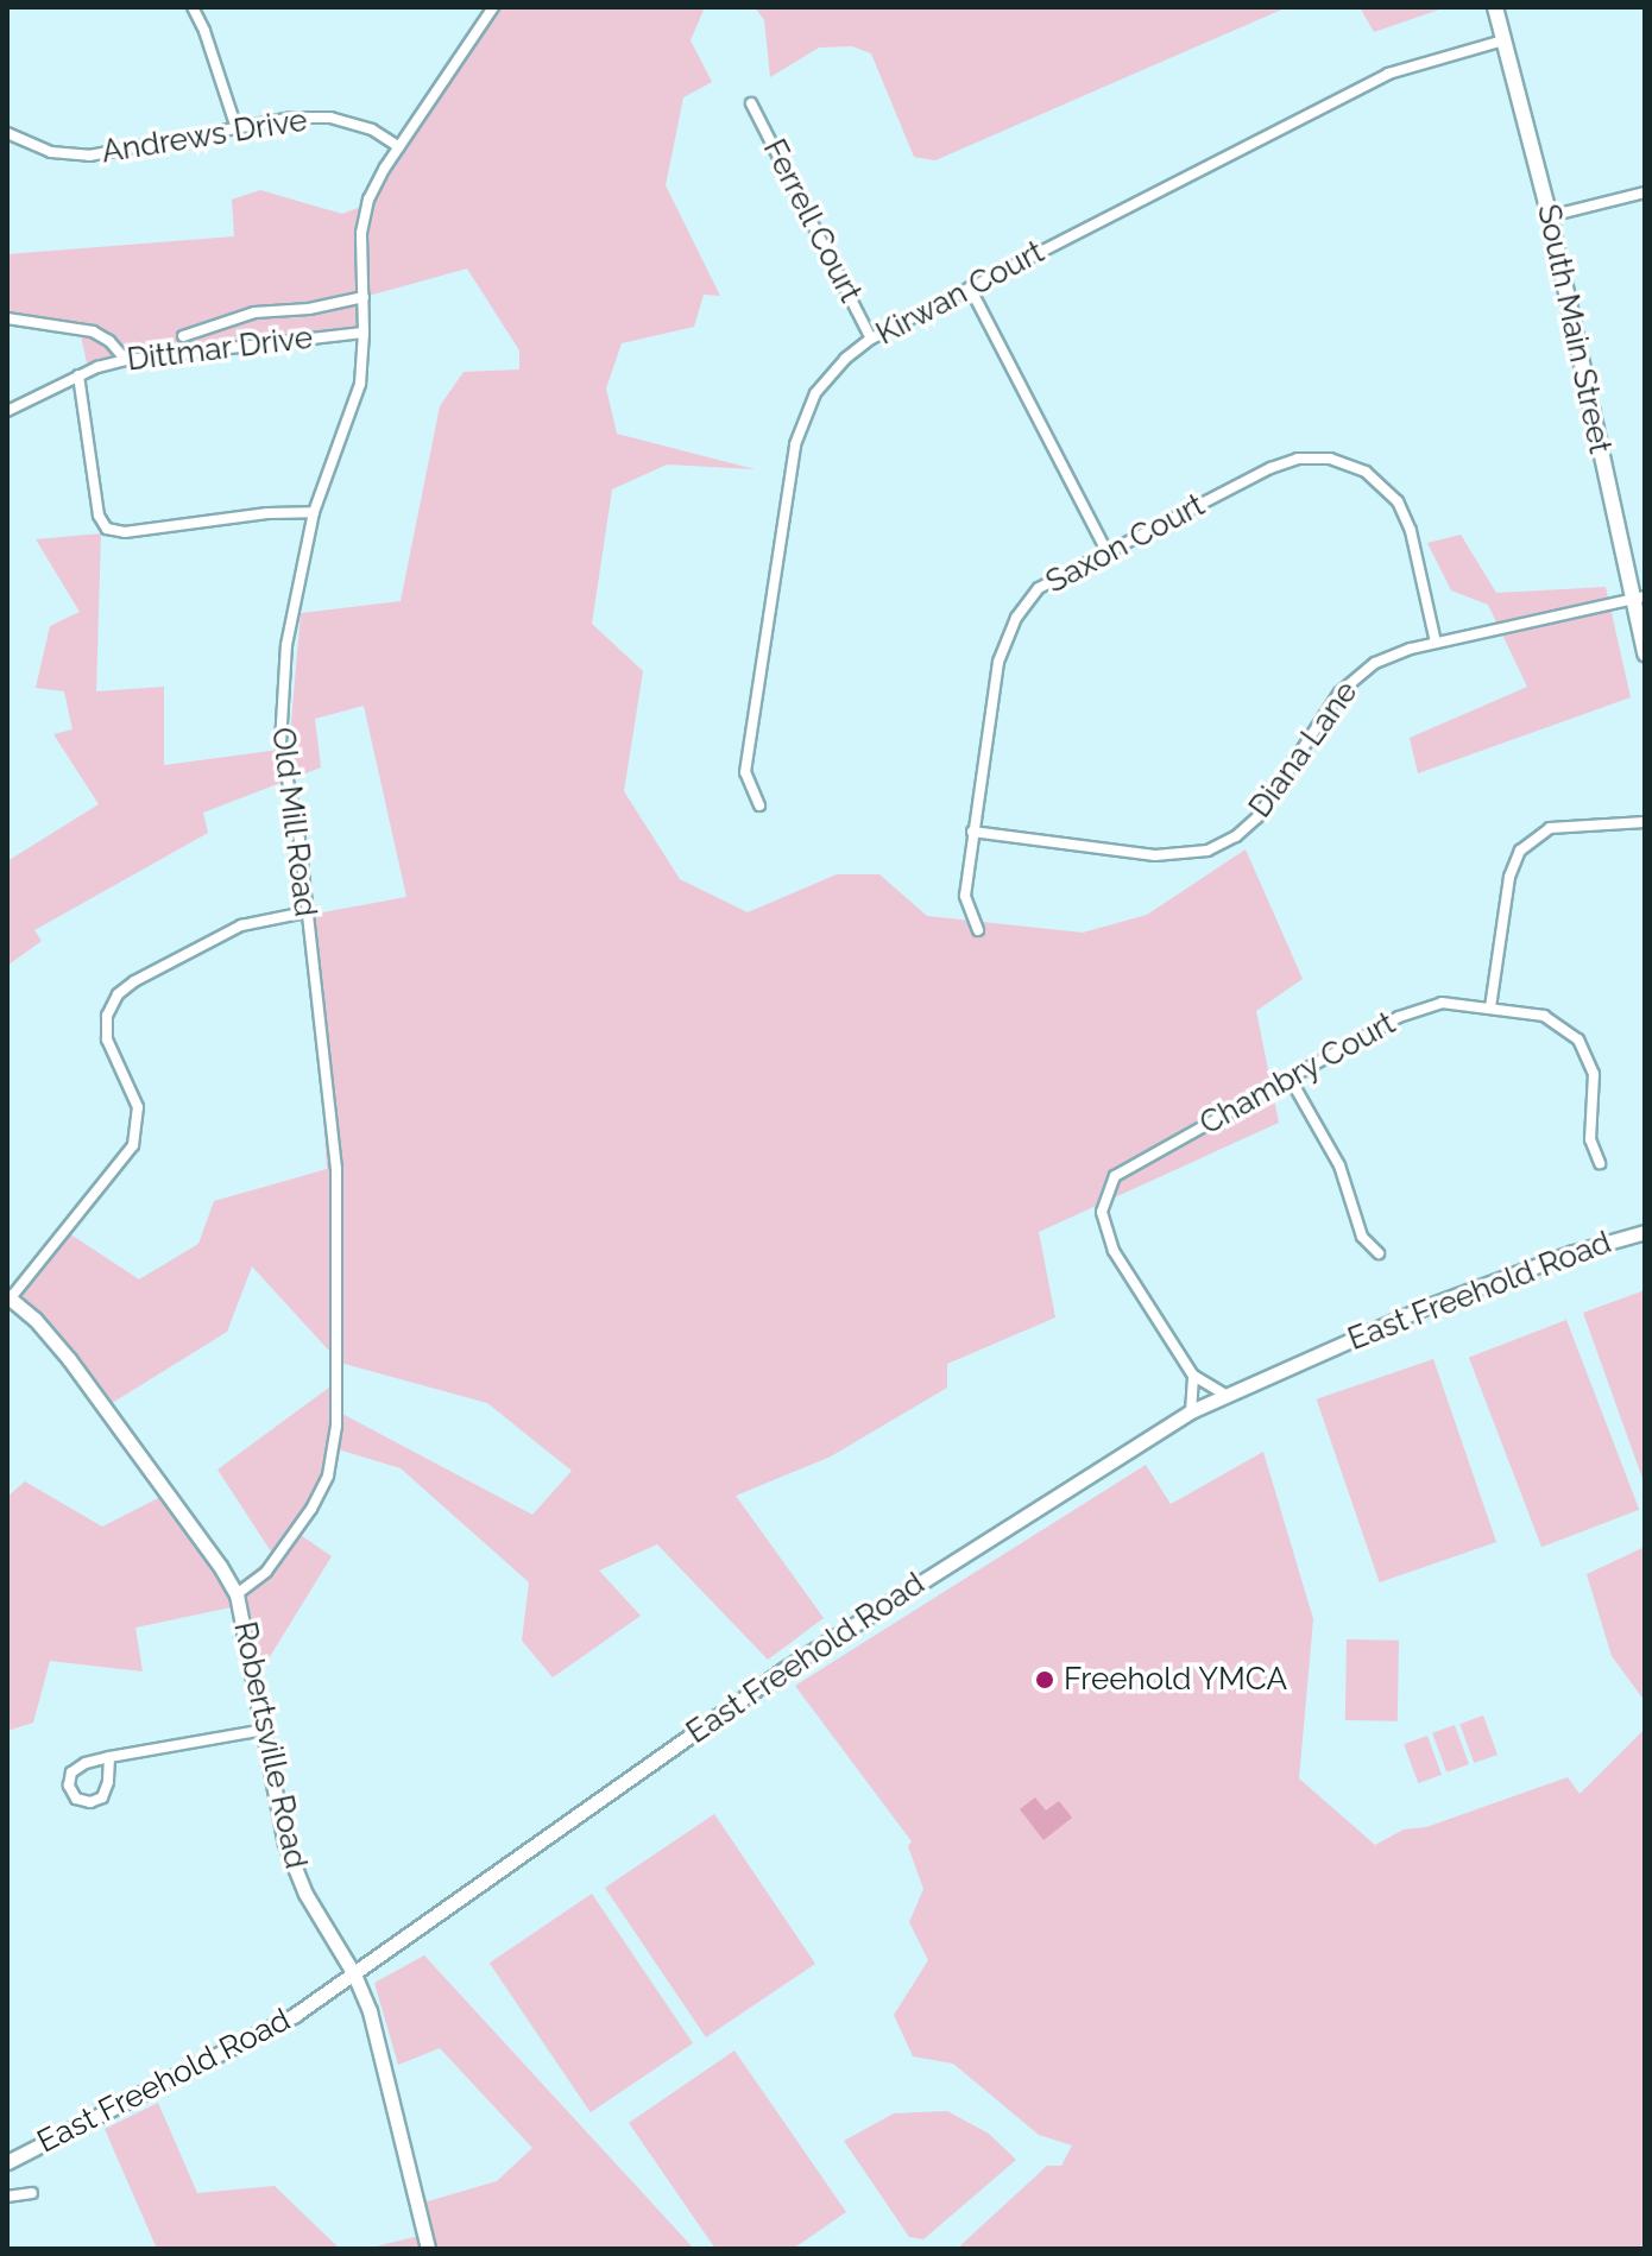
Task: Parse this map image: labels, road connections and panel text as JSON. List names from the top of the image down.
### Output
{
  "streets": {
    "main road": ["South Main Street", "East Freehold Road", "Robertsville Road"],
    "street": [
      "Andrews Drive",
      "Ferrell Court",
      "Kirwan Court",
      "Dittmar Drive",
      "Saxon Court",
      "Diana Lane",
      "Old Mill Road",
      "Chambry Court"
    ]
  },
  "crossings": [
    ["Andrews Drive", "Old Mill Road"],
    ["Ferrell Court", "Kirwan Court"],
    ["Kirwan Court", "South Main Street"],
    ["South Main Street", "Diana Lane"],
    ["Dittmar Drive", "Old Mill Road"],
    ["Saxon Court", "Diana Lane"],
    ["Old Mill Road", "Robertsville Road"],
    ["Chambry Court", "East Freehold Road"],
    ["East Freehold Road", "Robertsville Road"]
  ],
  "places": ["Freehold YMCA"]
}
